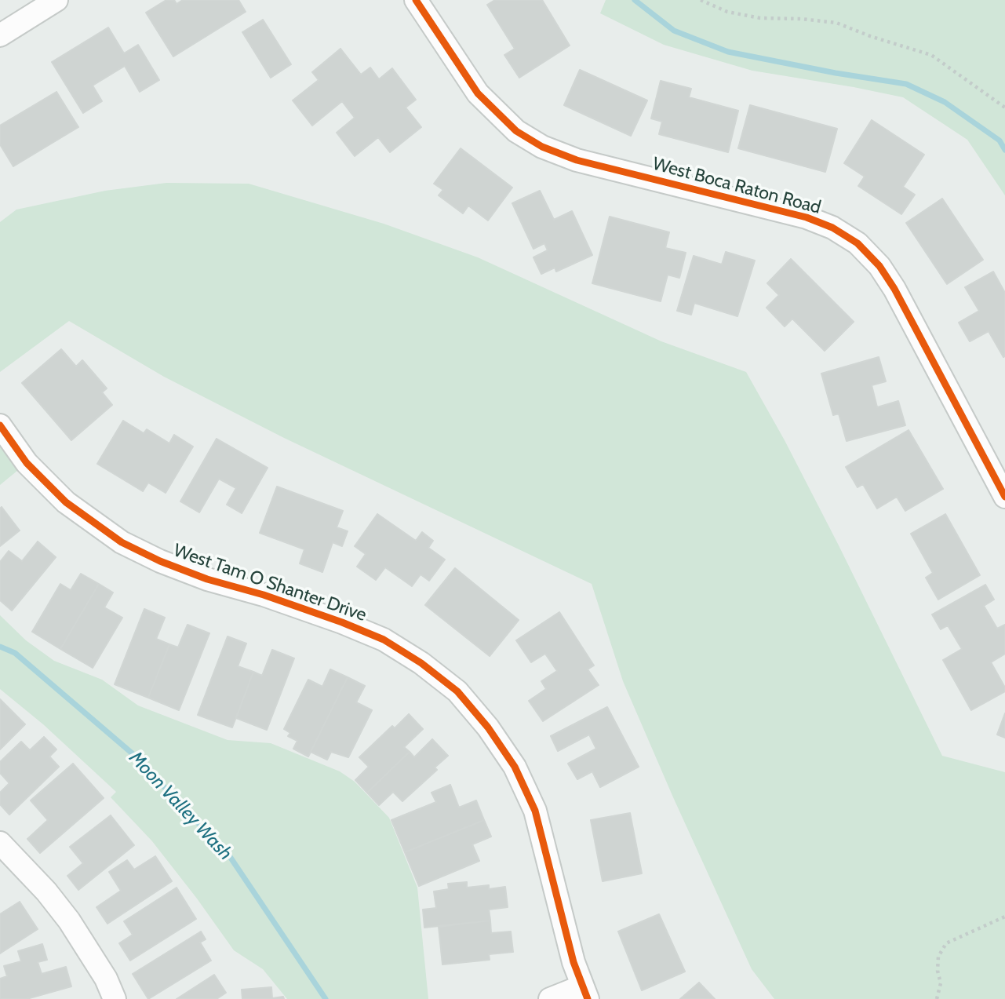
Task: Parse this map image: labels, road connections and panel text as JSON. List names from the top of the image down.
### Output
{
  "streets": {
    "street": ["West Boca Raton Road", "West Tam O Shanter Drive"]
  },
  "water": ["Moon Valley Wash"]
}
